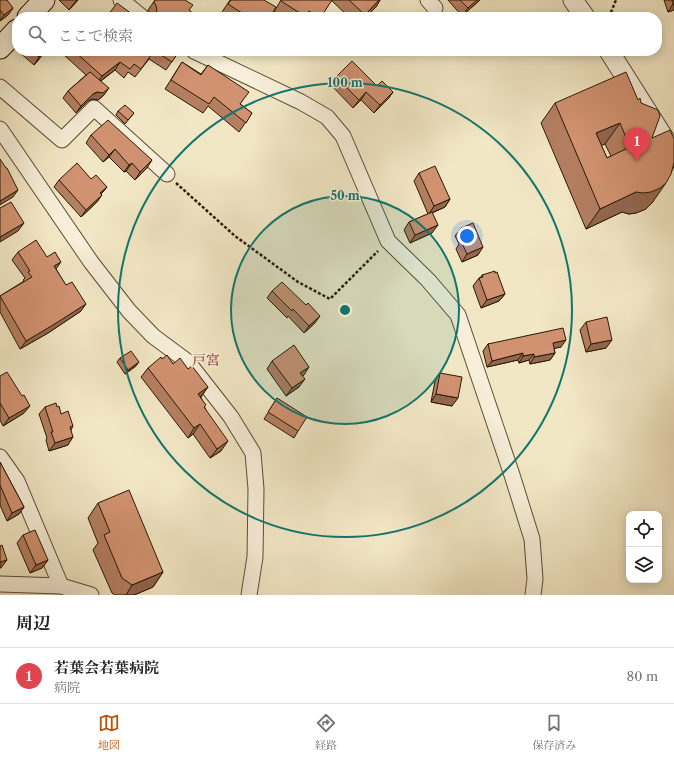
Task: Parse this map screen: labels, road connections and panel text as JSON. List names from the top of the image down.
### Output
{
  "districts": ["戸宮"],
  "page": {
    "search": "ここで検索",
    "pins": "1",
    "heading": "周辺",
    "list": [
      {
        "mark": "1",
        "name": "若葉会若葉病院",
        "note": "病院",
        "value": "80 m"
      }
    ],
    "nav": ["地図", "経路", "保存済み"]
  },
  "rings": ["100 m", "50 m"]
}
